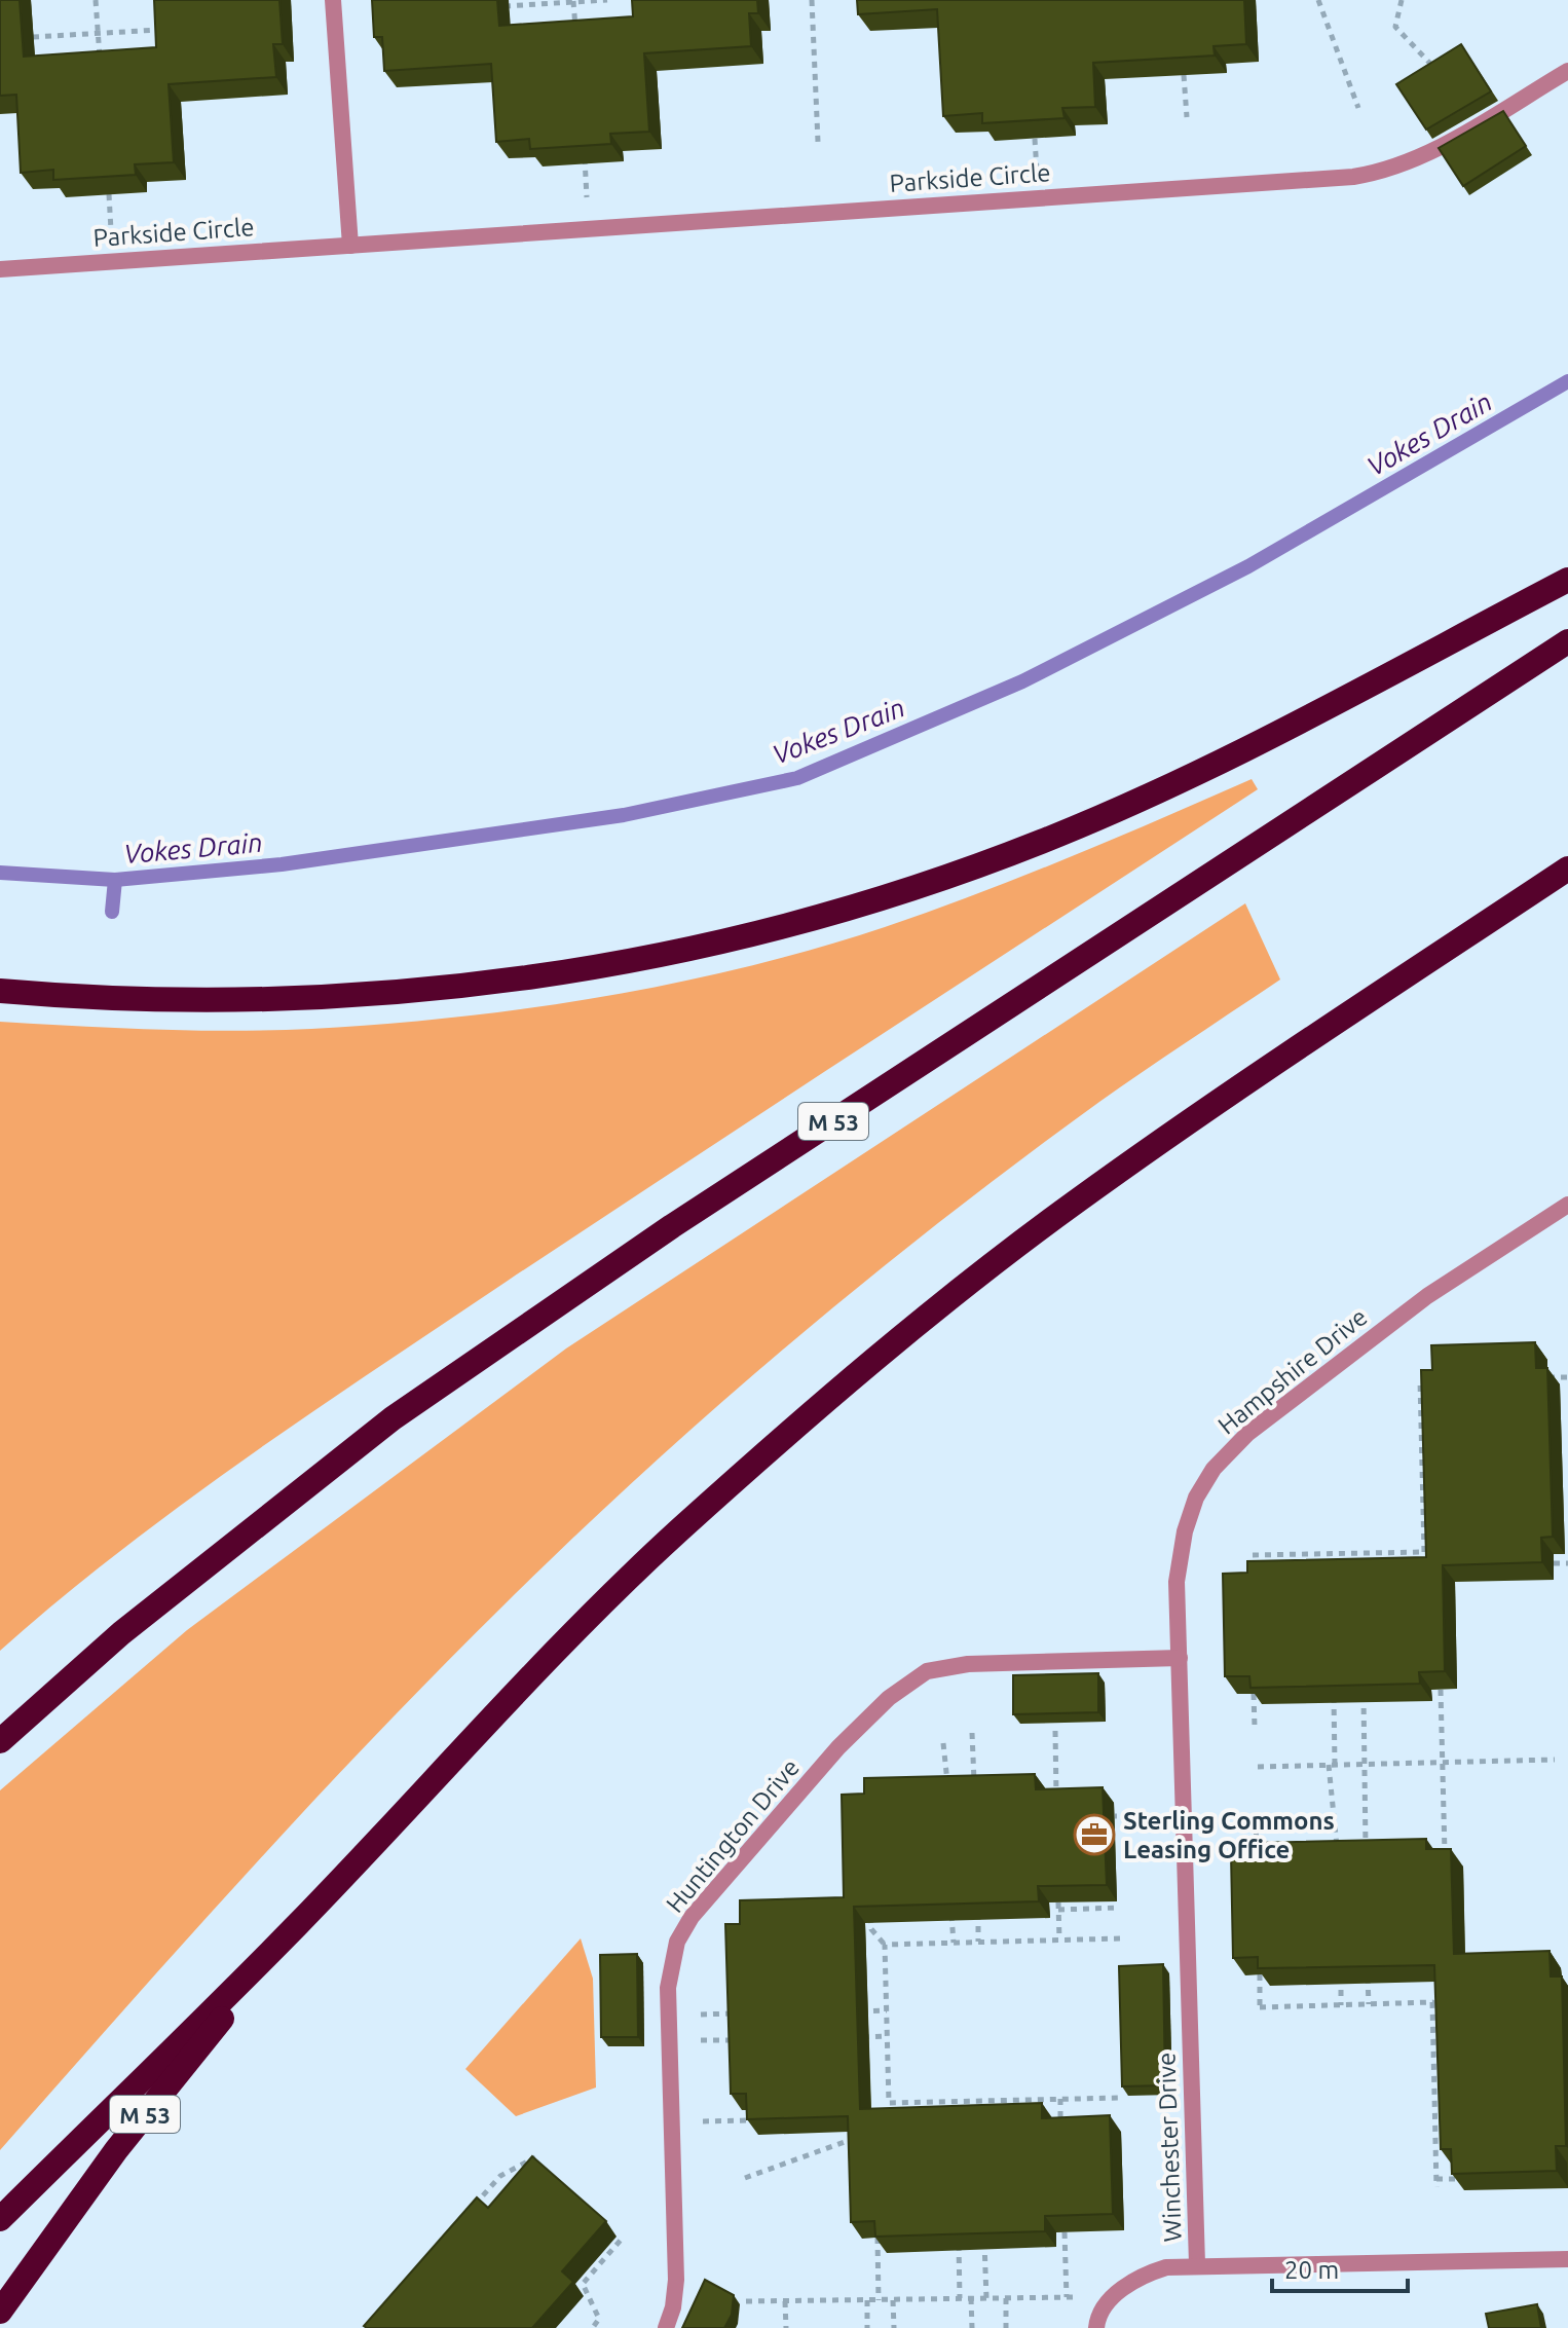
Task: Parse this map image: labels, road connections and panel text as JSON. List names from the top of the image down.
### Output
{
  "streets": {
    "highway": ["M 53"],
    "street": [
      "Parkside Circle",
      "Hampshire Drive",
      "Huntington Drive",
      "Winchester Drive"
    ]
  },
  "crossings": [
    ["Hampshire Drive", "Huntington Drive"],
    ["Hampshire Drive", "Winchester Drive"],
    ["Huntington Drive", "Winchester Drive"]
  ],
  "water": ["Vokes Drain"],
  "places": {
    "office": ["Sterling Commons Leasing Office"]
  },
  "scale_bar": "20 m"
}
